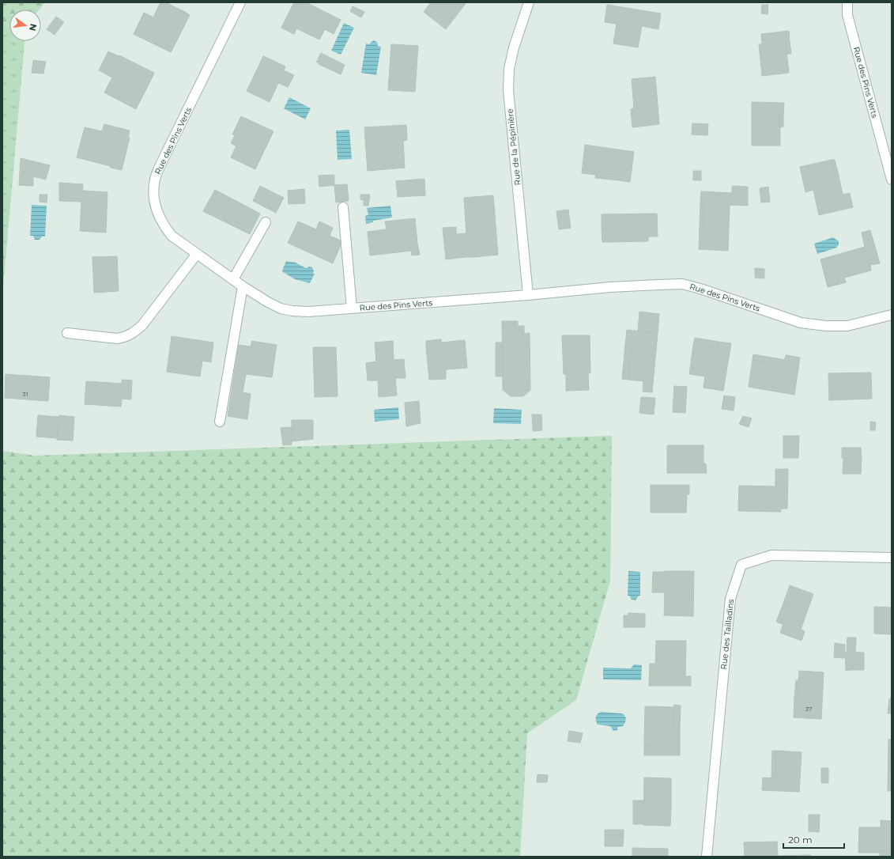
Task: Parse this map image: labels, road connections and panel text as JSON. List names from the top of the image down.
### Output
{
  "streets": {
    "street": ["Rue des Pins Verts", "Rue de la Pépinière", "Rue des Tailladins"]
  },
  "crossings": [
    ["Rue des Pins Verts", "Rue de la Pépinière"]
  ],
  "house_numbers": ["31", "37"],
  "scale_bar": "20 m",
  "north": "right"
}
